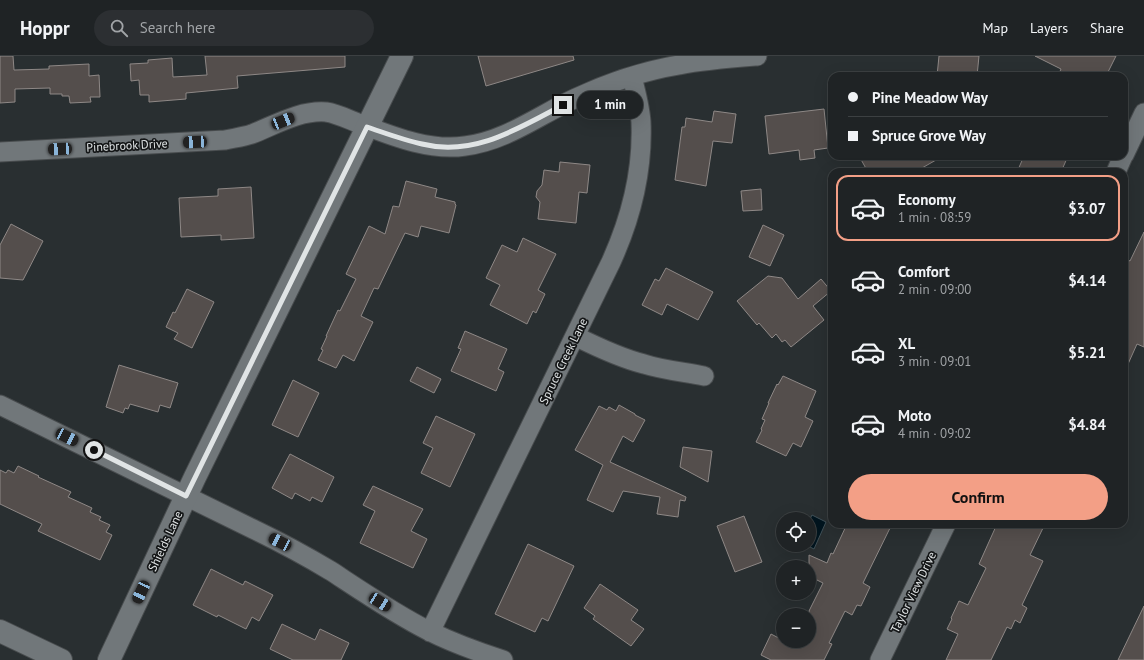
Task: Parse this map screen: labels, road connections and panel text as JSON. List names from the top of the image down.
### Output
{
  "streets": {
    "main road": ["Shields Lane"],
    "street": ["Pinebrook Drive", "Spruce Creek Lane", "Taylor View Drive"]
  },
  "crossings": [
    ["Pinebrook Drive", "Spruce Creek Lane"],
    ["Pinebrook Drive", "Shields Lane"]
  ],
  "page": {
    "header": "Hoppr",
    "search": "Search here",
    "nav": ["Map", "Layers", "Share"],
    "banner": ["Pine Meadow Way", "Spruce Grove Way"],
    "bubble": "1 min",
    "list": [
      {
        "name": "Economy",
        "note": "1 min · 08:59",
        "value": "$3.07"
      },
      {
        "name": "Comfort",
        "note": "2 min · 09:00",
        "value": "$4.14"
      },
      {
        "name": "XL",
        "note": "3 min · 09:01",
        "value": "$5.21"
      },
      {
        "name": "Moto",
        "note": "4 min · 09:02",
        "value": "$4.84"
      }
    ],
    "buttons": "Confirm",
    "map_buttons": ["+", "−"]
  }
}
